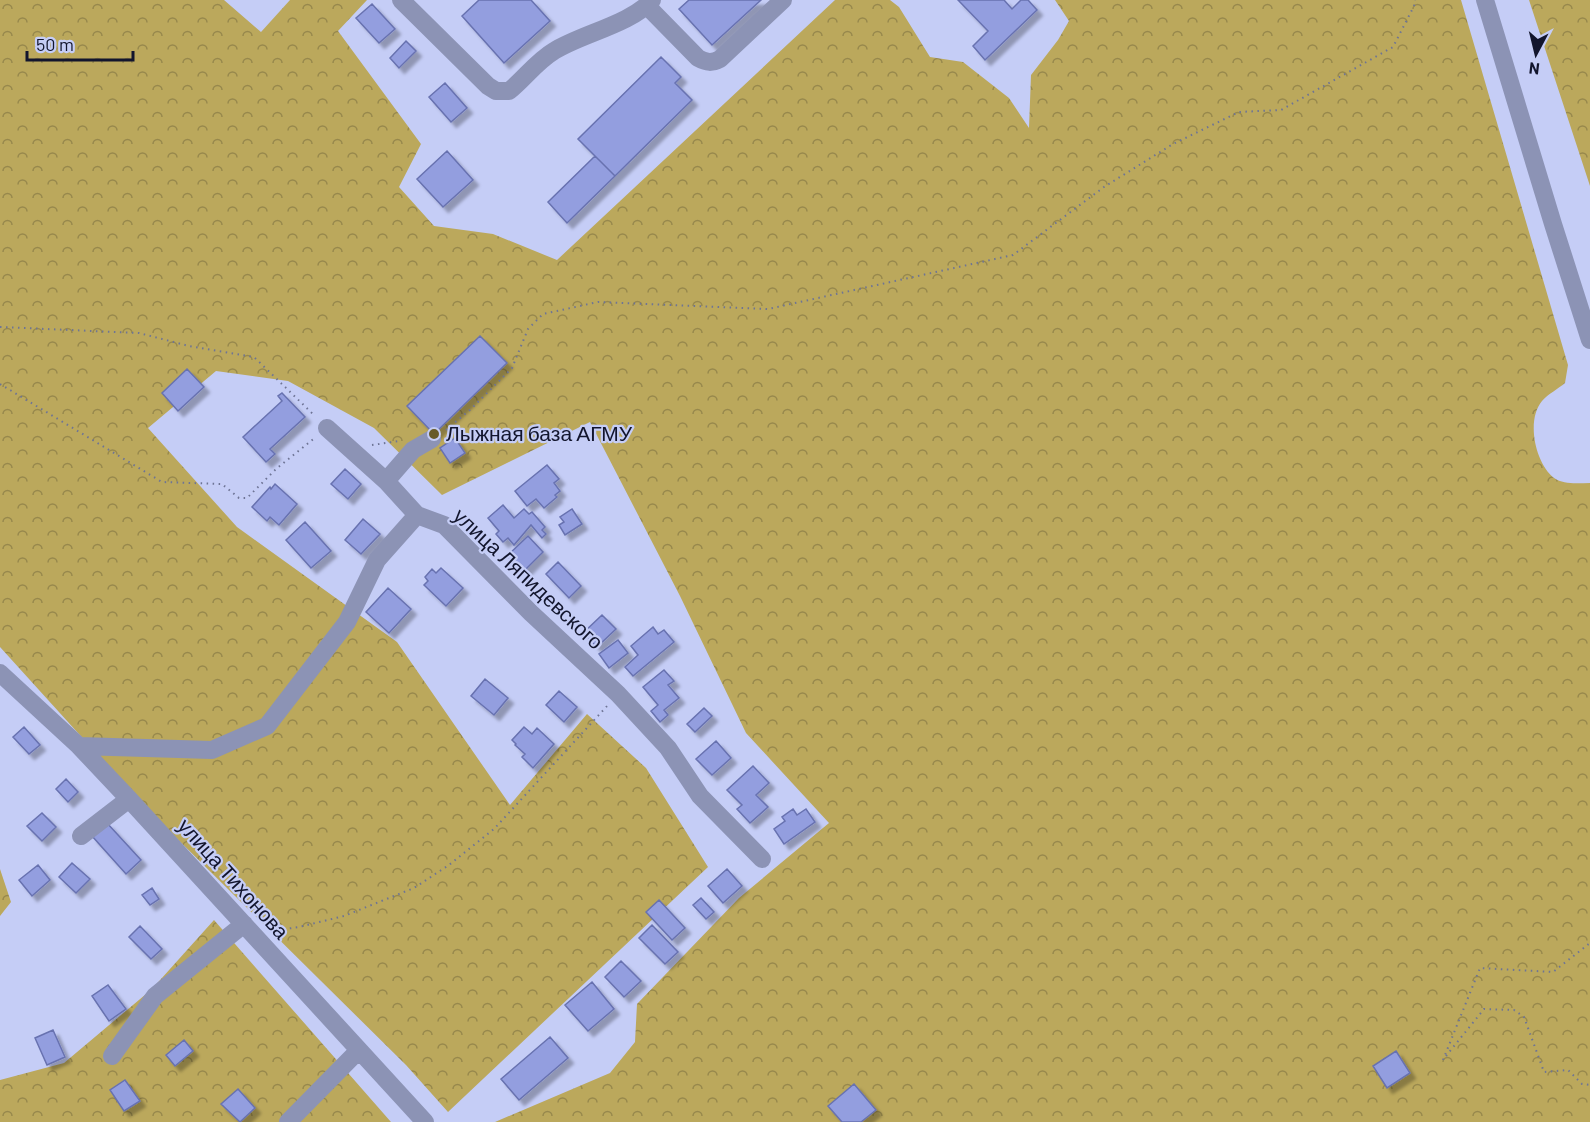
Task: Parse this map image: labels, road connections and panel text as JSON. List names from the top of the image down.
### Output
{
  "streets": {
    "street": ["улица Ляпидевского", "улица Тихонова"]
  },
  "places": ["Лыжная база АГМУ"],
  "scale_bar": "50 m",
  "north": "bottom"
}
